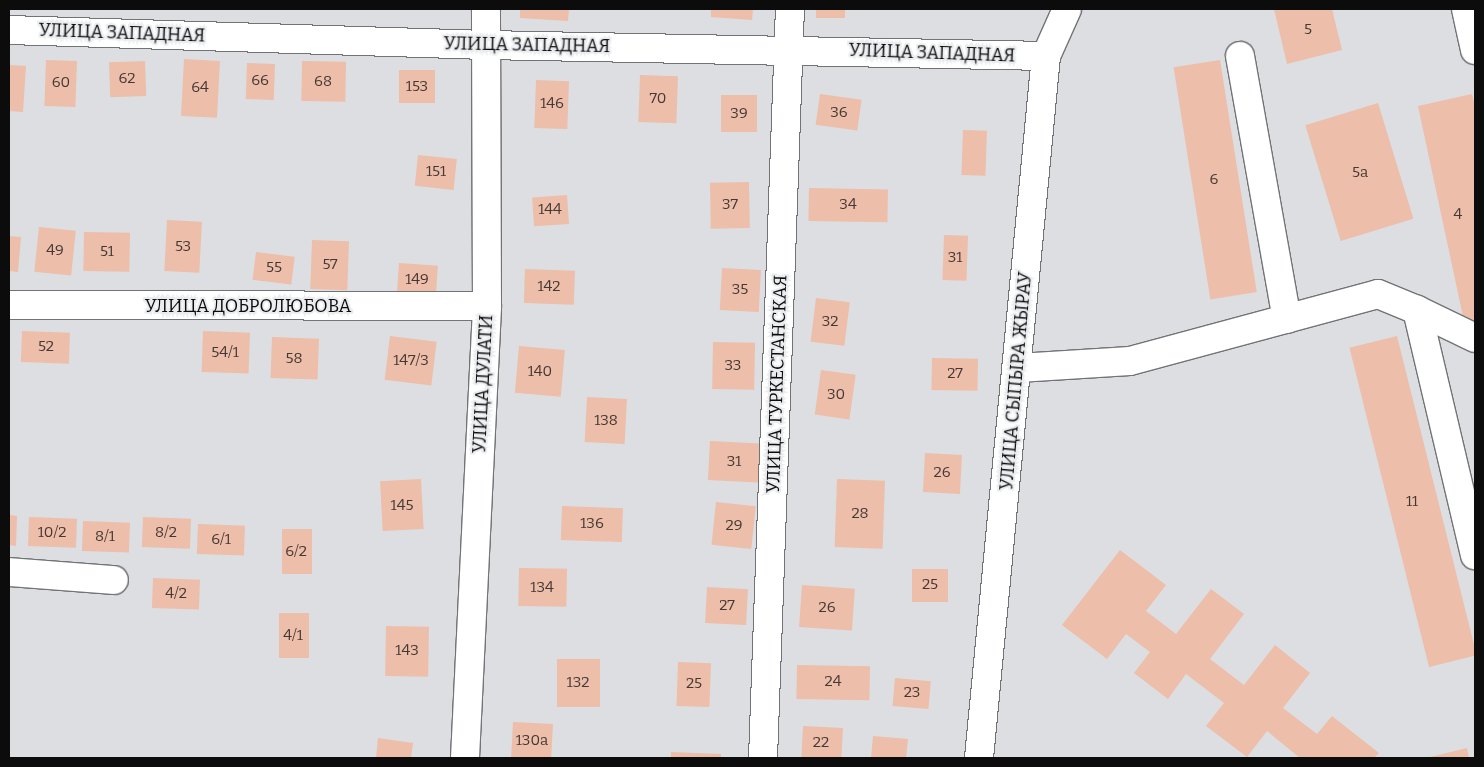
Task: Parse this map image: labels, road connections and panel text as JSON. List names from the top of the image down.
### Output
{
  "streets": {
    "street": [
      "УЛИЦА ЗАПАДНАЯ",
      "УЛИЦА ДОБРОЛЮБОВА",
      "УЛИЦА СЫПЫРА ЖЫРАУ",
      "УЛИЦА ДУЛАТИ",
      "УЛИЦА ТУРКЕСТАНСКАЯ"
    ]
  },
  "crossings": [
    ["УЛИЦА ЗАПАДНАЯ", "УЛИЦА СЫПЫРА ЖЫРАУ"],
    ["УЛИЦА ЗАПАДНАЯ", "УЛИЦА ДУЛАТИ"],
    ["УЛИЦА ЗАПАДНАЯ", "УЛИЦА ТУРКЕСТАНСКАЯ"],
    ["УЛИЦА ДОБРОЛЮБОВА", "УЛИЦА ДУЛАТИ"]
  ],
  "house_numbers": [
    "5",
    "62",
    "66",
    "68",
    "60",
    "153",
    "64",
    "70",
    "146",
    "36",
    "39",
    "151",
    "5а",
    "6",
    "37",
    "34",
    "144",
    "4",
    "53",
    "49",
    "51",
    "31",
    "57",
    "55",
    "149",
    "142",
    "35",
    "32",
    "52",
    "54/1",
    "58",
    "147/3",
    "33",
    "140",
    "27",
    "30",
    "138",
    "31",
    "26",
    "11",
    "145",
    "28",
    "136",
    "29",
    "10/2",
    "8/2",
    "8/1",
    "6/1",
    "6/2",
    "25",
    "134",
    "4/2",
    "27",
    "26",
    "4/1",
    "143",
    "24",
    "132",
    "25",
    "23",
    "130а",
    "22"
  ]
}
